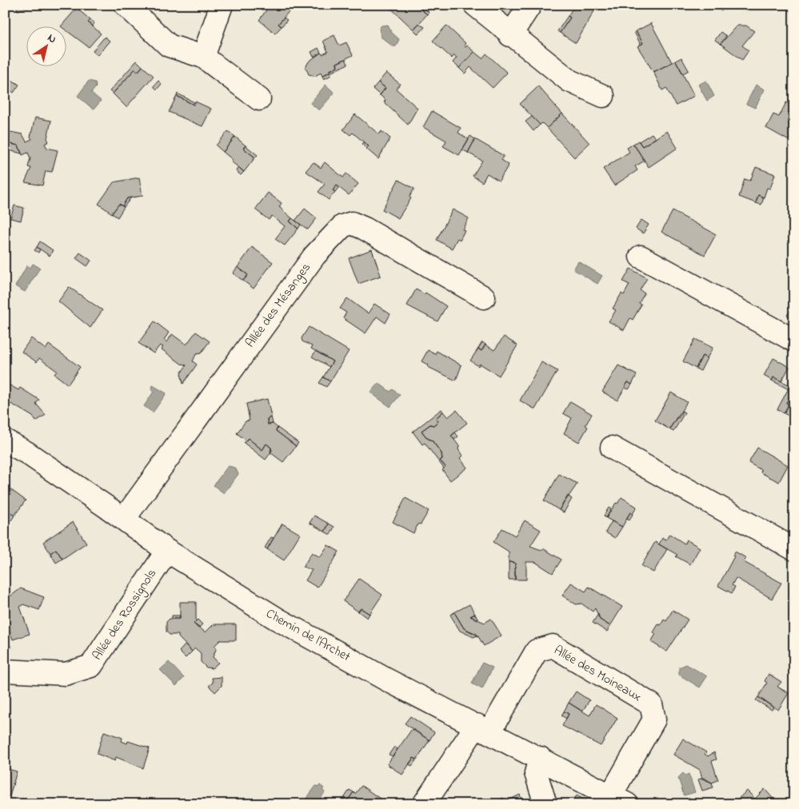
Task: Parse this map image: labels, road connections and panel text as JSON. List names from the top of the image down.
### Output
{
  "streets": {
    "street": [
      "Allée des Mésanges",
      "Allée des Rossignols",
      "Chemin de l'Archet",
      "Allée des Moineaux"
    ]
  },
  "crossings": [
    ["Allée des Mésanges", "Chemin de l'Archet"],
    ["Allée des Rossignols", "Chemin de l'Archet"],
    ["Chemin de l'Archet", "Allée des Moineaux"]
  ],
  "north": "top right"
}
